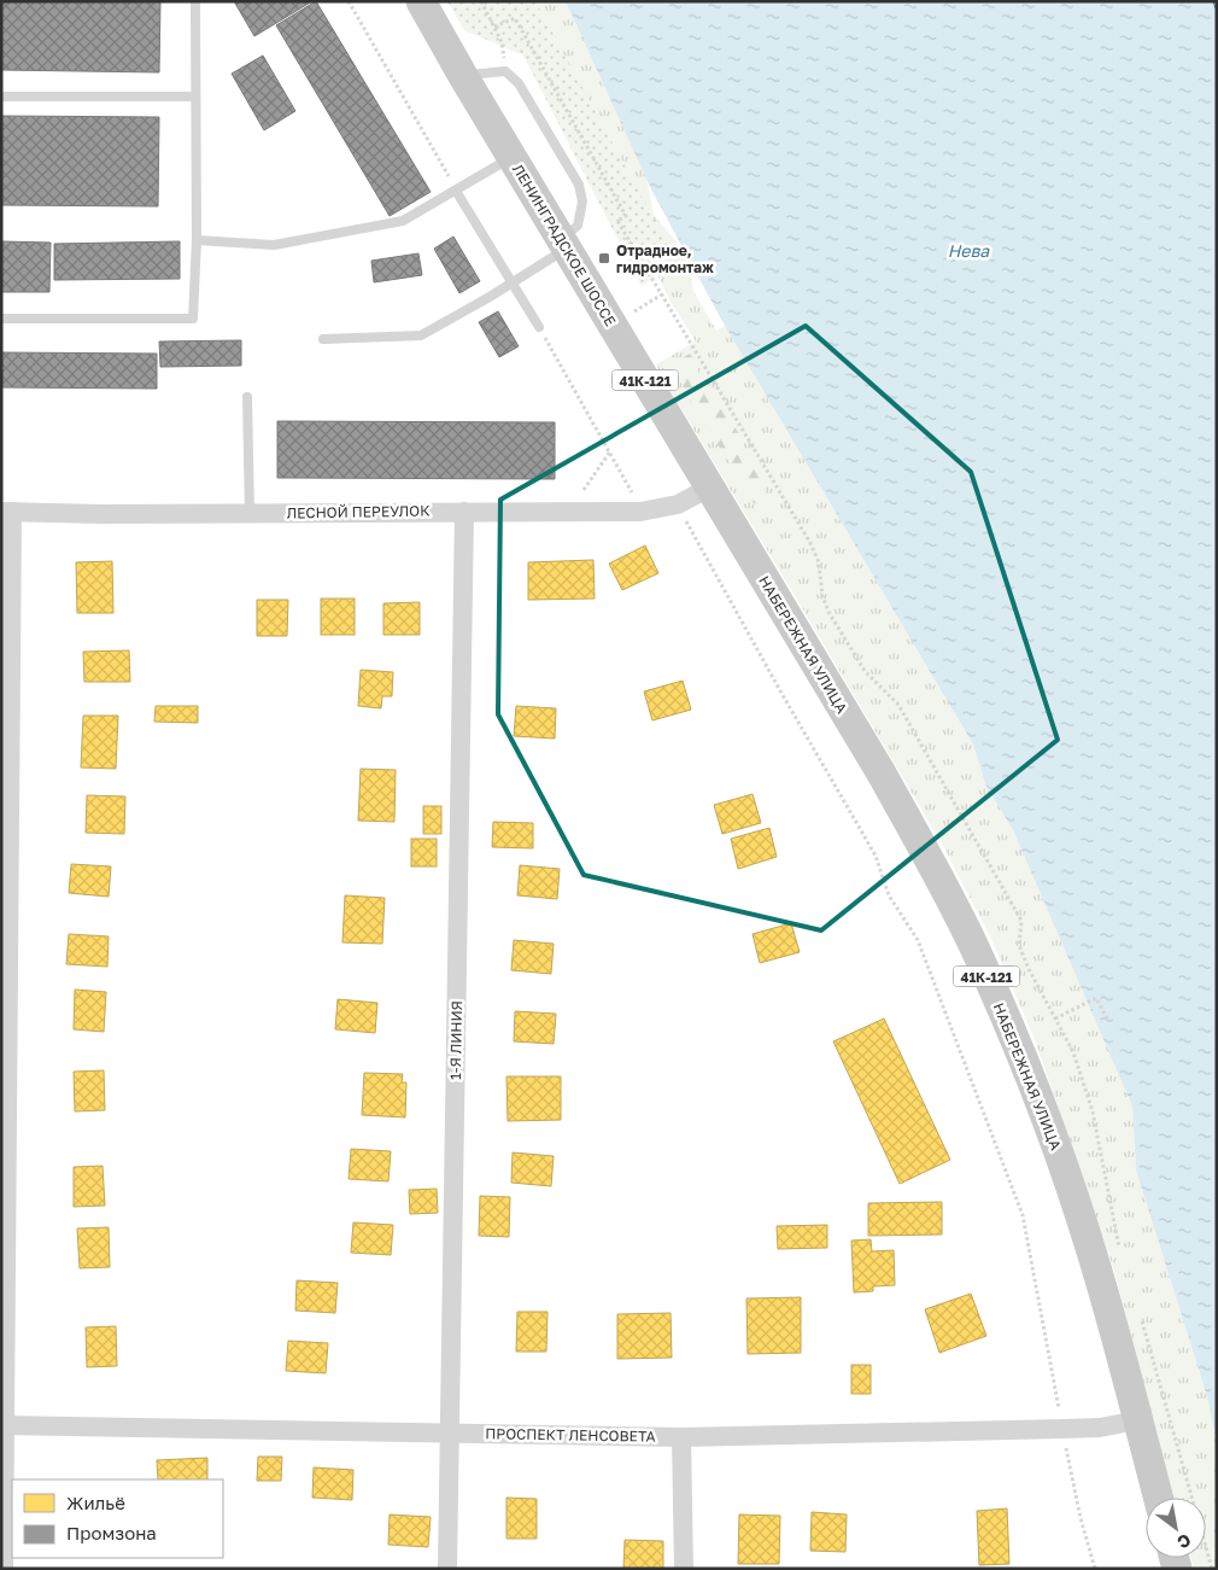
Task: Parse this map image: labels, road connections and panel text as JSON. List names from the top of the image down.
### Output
{
  "streets": {
    "main road": ["ЛЕНИНГРАДСКОЕ ШОССЕ", "41К-121", "НАБЕРЕЖНАЯ УЛИЦА"],
    "street": ["ЛЕСНОЙ ПЕРЕУЛОК", "1-Я ЛИНИЯ", "ПРОСПЕКТ ЛЕНСОВЕТА"]
  },
  "crossings": [
    ["ЛЕНИНГРАДСКОЕ ШОССЕ", "ЛЕСНОЙ ПЕРЕУЛОК"],
    ["ЛЕНИНГРАДСКОЕ ШОССЕ", "НАБЕРЕЖНАЯ УЛИЦА"],
    ["ЛЕСНОЙ ПЕРЕУЛОК", "НАБЕРЕЖНАЯ УЛИЦА"],
    ["ЛЕСНОЙ ПЕРЕУЛОК", "1-Я ЛИНИЯ"],
    ["НАБЕРЕЖНАЯ УЛИЦА", "ПРОСПЕКТ ЛЕНСОВЕТА"],
    ["1-Я ЛИНИЯ", "ПРОСПЕКТ ЛЕНСОВЕТА"]
  ],
  "water": ["Нева"],
  "places": {
    "transit": ["Отрадное, гидромонтаж"]
  },
  "legend": ["Жильё", "Промзона"],
  "north": "bottom right"
}
